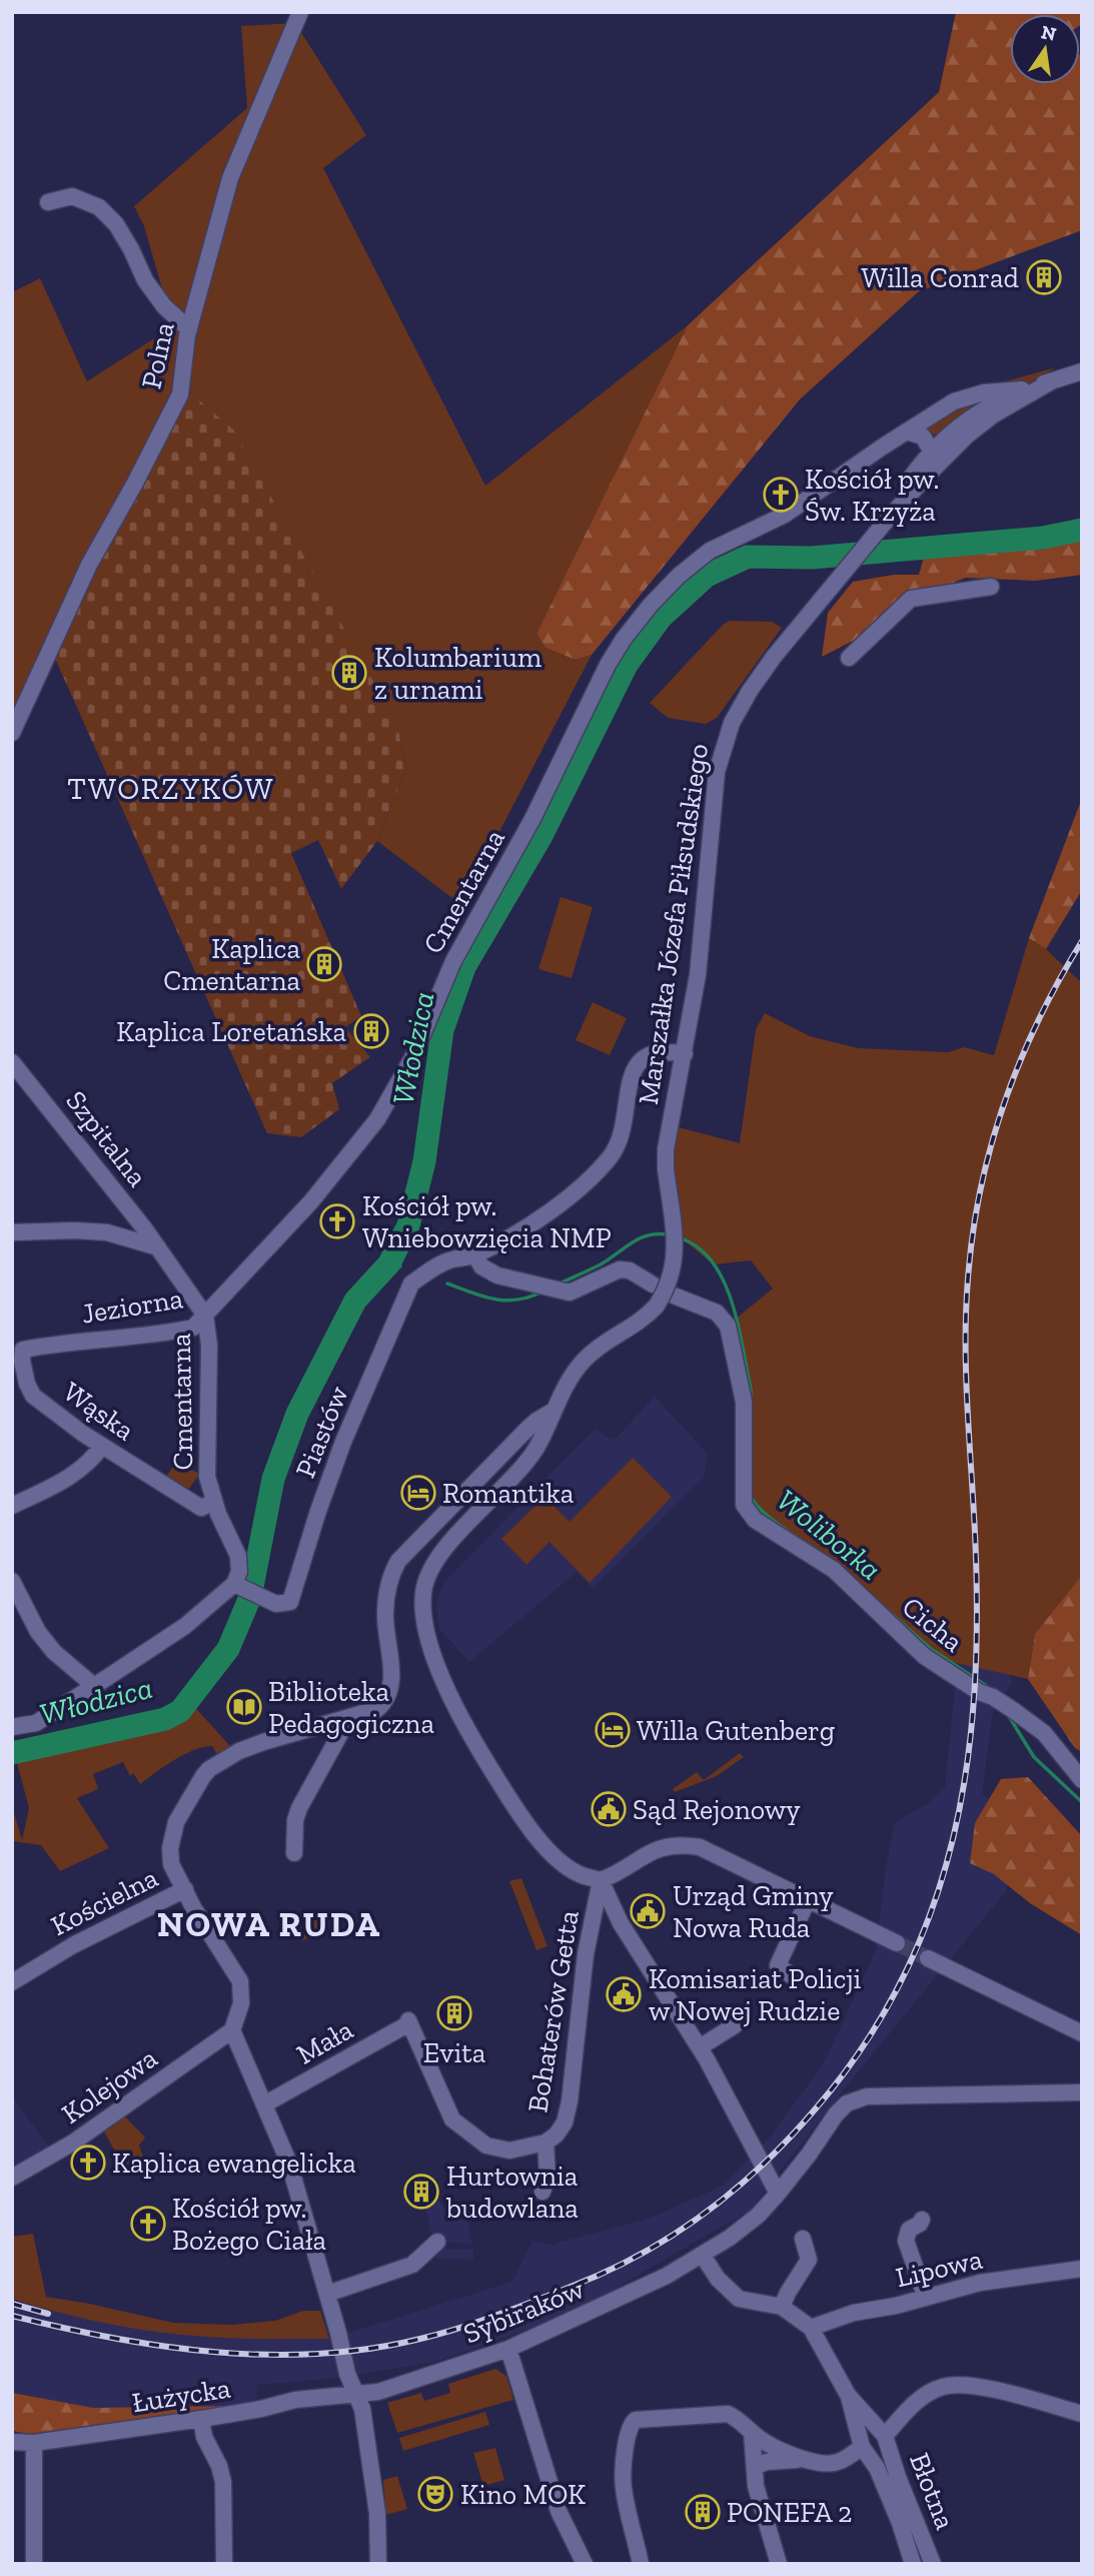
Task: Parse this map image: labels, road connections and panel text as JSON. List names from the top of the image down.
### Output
{
  "streets": {
    "street": [
      "Polna",
      "Cmentarna",
      "Marszałka Józefa Piłsudskiego",
      "Szpitalna",
      "Jeziorna",
      "Wąska",
      "Piastów",
      "Cicha",
      "Kościelna",
      "Bohaterów Getta",
      "Mała",
      "Kolejowa",
      "Lipowa",
      "Sybiraków",
      "Łużycka",
      "Błotna"
    ]
  },
  "crossings": [
    ["Cmentarna", "Szpitalna"],
    ["Cmentarna", "Jeziorna"],
    ["Cmentarna", "Wąska"],
    ["Cmentarna", "Piastów"],
    ["Szpitalna", "Jeziorna"],
    ["Jeziorna", "Wąska"],
    ["Piastów", "Cicha"],
    ["Bohaterów Getta", "Mała"],
    ["Sybiraków", "Łużycka"]
  ],
  "districts": ["TWORZYKÓW", "NOWA RUDA"],
  "water": ["Włodzica", "Woliborka"],
  "places": {
    "building": [
      "Willa Conrad",
      "Kolumbarium z urnami",
      "Kaplica Cmentarna",
      "Kaplica Loretańska",
      "Evita",
      "Hurtownia budowlana",
      "PONEFA 2"
    ],
    "church": [
      "Kościół pw. Św. Krzyża",
      "Kościół pw. Wniebowzięcia NMP",
      "Kaplica ewangelicka",
      "Kościół pw. Bożego Ciała"
    ],
    "hotel": ["Romantika", "Willa Gutenberg"],
    "library": ["Biblioteka Pedagogiczna"],
    "public building": ["Sąd Rejonowy", "Urząd Gminy Nowa Ruda", "Komisariat Policji w Nowej Rudzie"],
    "theatre": ["Kino MOK"]
  },
  "north": "top"
}
